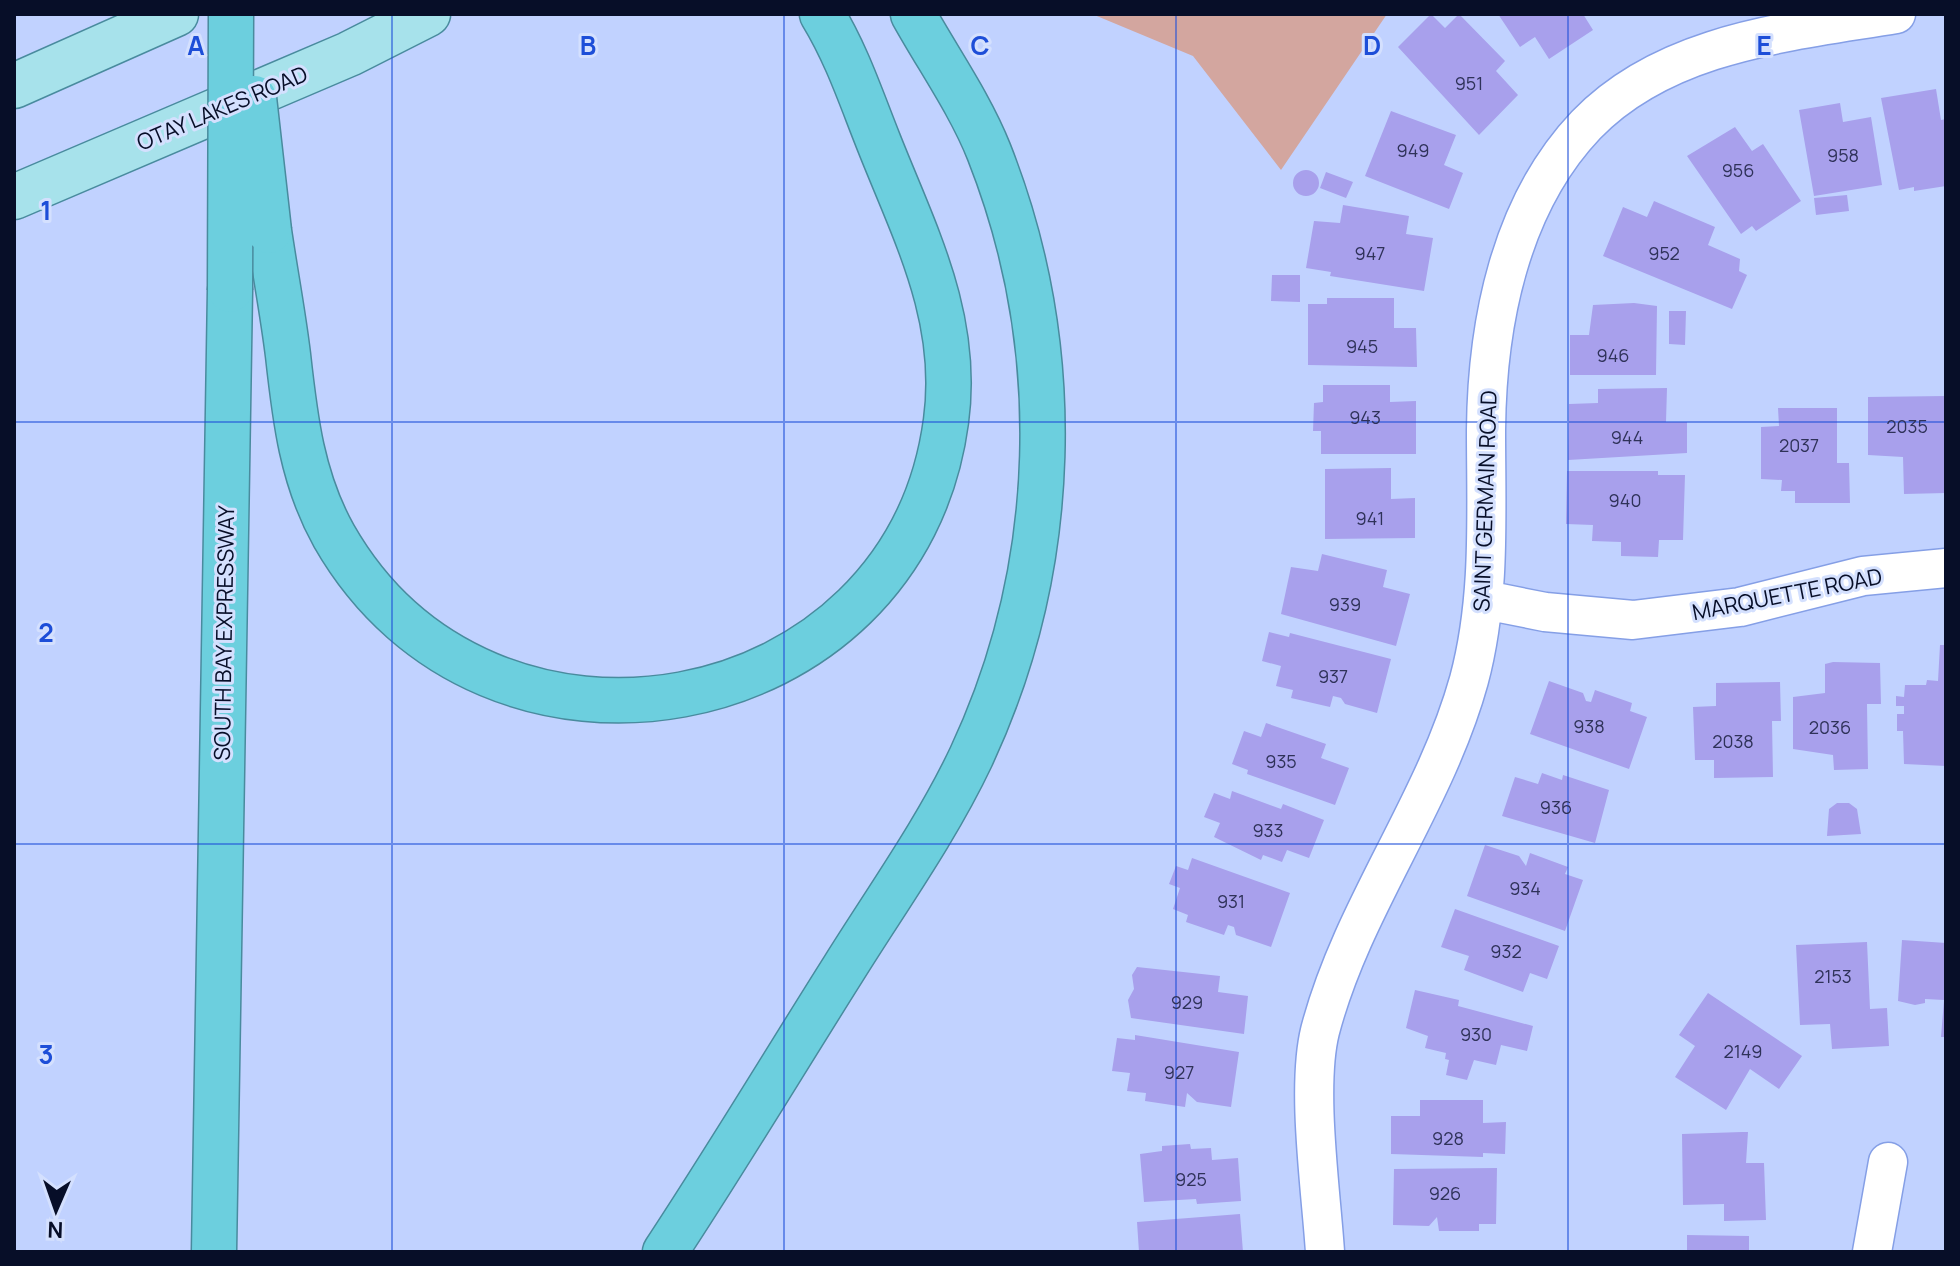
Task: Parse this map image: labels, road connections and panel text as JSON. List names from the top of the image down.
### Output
{
  "streets": {
    "highway": ["SOUTH BAY EXPRESSWAY"],
    "main road": ["OTAY LAKES ROAD"],
    "street": ["SAINT GERMAIN ROAD", "MARQUETTE ROAD"]
  },
  "crossings": [
    ["SAINT GERMAIN ROAD", "MARQUETTE ROAD"]
  ],
  "house_numbers": [
    "951",
    "949",
    "958",
    "956",
    "947",
    "952",
    "945",
    "946",
    "943",
    "2035",
    "944",
    "2037",
    "940",
    "941",
    "939",
    "937",
    "938",
    "2036",
    "2038",
    "935",
    "936",
    "933",
    "934",
    "931",
    "932",
    "2153",
    "929",
    "930",
    "2149",
    "927",
    "928",
    "925",
    "926"
  ],
  "north": "bottom",
  "grid": {
    "columns": [
      "A",
      "B",
      "C",
      "D",
      "E"
    ],
    "rows": ["1", "2", "3"]
  }
}
